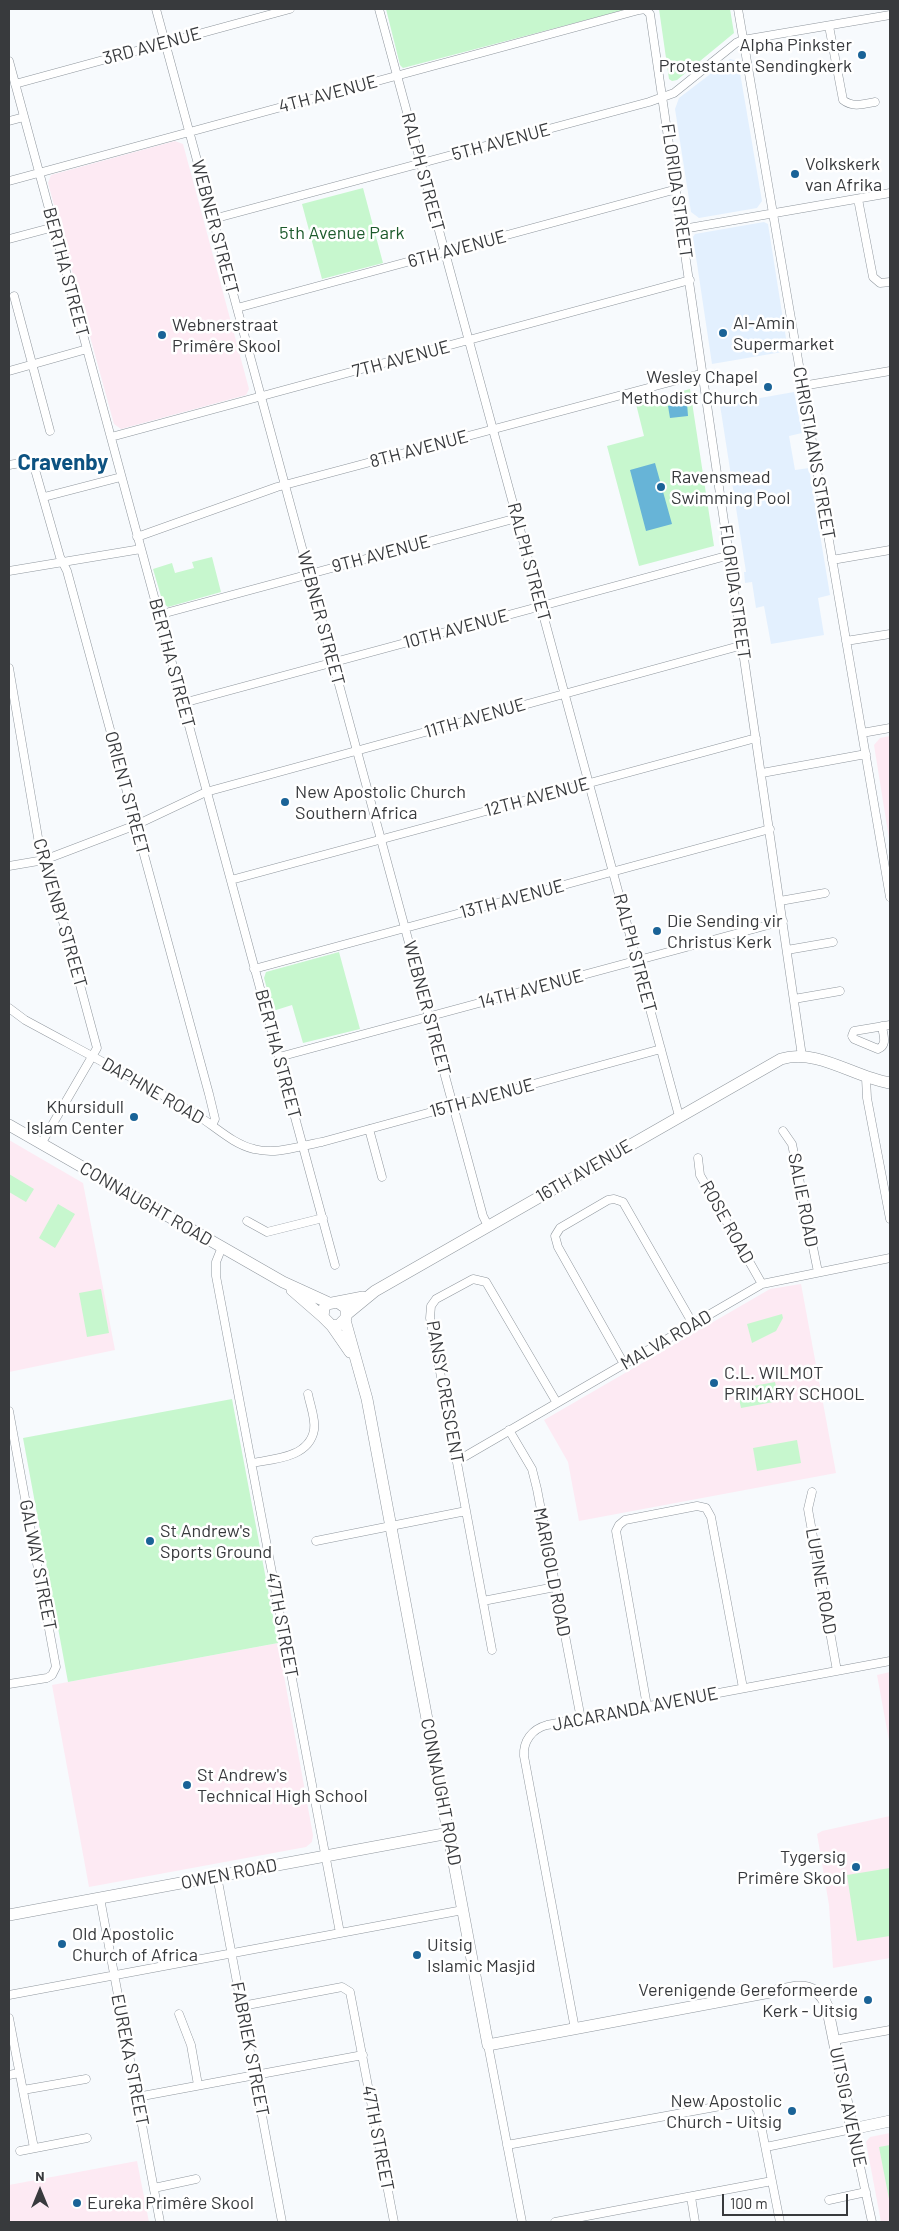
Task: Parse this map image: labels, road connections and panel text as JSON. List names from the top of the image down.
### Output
{
  "streets": {
    "street": [
      "3RD AVENUE",
      "4TH AVENUE",
      "5TH AVENUE",
      "RALPH STREET",
      "FLORIDA STREET",
      "WEBNER STREET",
      "6TH AVENUE",
      "BERTHA STREET",
      "7TH AVENUE",
      "8TH AVENUE",
      "CHRISTIAANS STREET",
      "9TH AVENUE",
      "10TH AVENUE",
      "11TH AVENUE",
      "ORIENT STREET",
      "12TH AVENUE",
      "13TH AVENUE",
      "CRAVENBY STREET",
      "14TH AVENUE",
      "DAPHNE ROAD",
      "15TH AVENUE",
      "16TH AVENUE",
      "SALIE ROAD",
      "CONNAUGHT ROAD",
      "ROSE ROAD",
      "MALVA ROAD",
      "PANSY CRESCENT",
      "GALWAY STREET",
      "MARIGOLD ROAD",
      "LUPINE ROAD",
      "47TH STREET",
      "JACARANDA AVENUE",
      "OWEN ROAD",
      "FABRIEK STREET",
      "EUREKA STREET",
      "UITSIG AVENUE"
    ]
  },
  "crossings": [
    ["3RD AVENUE", "WEBNER STREET"],
    ["3RD AVENUE", "BERTHA STREET"],
    ["4TH AVENUE", "RALPH STREET"],
    ["4TH AVENUE", "FLORIDA STREET"],
    ["4TH AVENUE", "WEBNER STREET"],
    ["4TH AVENUE", "BERTHA STREET"],
    ["5TH AVENUE", "RALPH STREET"],
    ["5TH AVENUE", "FLORIDA STREET"],
    ["5TH AVENUE", "WEBNER STREET"],
    ["5TH AVENUE", "CHRISTIAANS STREET"],
    ["RALPH STREET", "6TH AVENUE"],
    ["RALPH STREET", "7TH AVENUE"],
    ["RALPH STREET", "8TH AVENUE"],
    ["RALPH STREET", "9TH AVENUE"],
    ["RALPH STREET", "10TH AVENUE"],
    ["RALPH STREET", "11TH AVENUE"],
    ["RALPH STREET", "12TH AVENUE"],
    ["RALPH STREET", "13TH AVENUE"],
    ["RALPH STREET", "14TH AVENUE"],
    ["RALPH STREET", "15TH AVENUE"],
    ["RALPH STREET", "16TH AVENUE"],
    ["FLORIDA STREET", "6TH AVENUE"],
    ["FLORIDA STREET", "7TH AVENUE"],
    ["FLORIDA STREET", "8TH AVENUE"],
    ["FLORIDA STREET", "10TH AVENUE"],
    ["FLORIDA STREET", "11TH AVENUE"],
    ["FLORIDA STREET", "12TH AVENUE"],
    ["FLORIDA STREET", "13TH AVENUE"],
    ["FLORIDA STREET", "14TH AVENUE"],
    ["FLORIDA STREET", "16TH AVENUE"],
    ["WEBNER STREET", "6TH AVENUE"],
    ["WEBNER STREET", "7TH AVENUE"],
    ["WEBNER STREET", "8TH AVENUE"],
    ["WEBNER STREET", "9TH AVENUE"],
    ["WEBNER STREET", "10TH AVENUE"],
    ["WEBNER STREET", "11TH AVENUE"],
    ["WEBNER STREET", "12TH AVENUE"],
    ["WEBNER STREET", "13TH AVENUE"],
    ["WEBNER STREET", "14TH AVENUE"],
    ["WEBNER STREET", "15TH AVENUE"],
    ["WEBNER STREET", "16TH AVENUE"],
    ["BERTHA STREET", "7TH AVENUE"],
    ["BERTHA STREET", "8TH AVENUE"],
    ["BERTHA STREET", "9TH AVENUE"],
    ["BERTHA STREET", "10TH AVENUE"],
    ["BERTHA STREET", "11TH AVENUE"],
    ["BERTHA STREET", "12TH AVENUE"],
    ["BERTHA STREET", "13TH AVENUE"],
    ["BERTHA STREET", "14TH AVENUE"],
    ["BERTHA STREET", "DAPHNE ROAD"],
    ["BERTHA STREET", "15TH AVENUE"],
    ["11TH AVENUE", "ORIENT STREET"],
    ["11TH AVENUE", "CRAVENBY STREET"],
    ["ORIENT STREET", "DAPHNE ROAD"],
    ["CRAVENBY STREET", "DAPHNE ROAD"],
    ["CRAVENBY STREET", "CONNAUGHT ROAD"],
    ["DAPHNE ROAD", "15TH AVENUE"],
    ["16TH AVENUE", "CONNAUGHT ROAD"],
    ["SALIE ROAD", "MALVA ROAD"],
    ["CONNAUGHT ROAD", "47TH STREET"],
    ["CONNAUGHT ROAD", "OWEN ROAD"],
    ["ROSE ROAD", "MALVA ROAD"],
    ["MALVA ROAD", "PANSY CRESCENT"],
    ["MALVA ROAD", "MARIGOLD ROAD"],
    ["MARIGOLD ROAD", "JACARANDA AVENUE"],
    ["LUPINE ROAD", "JACARANDA AVENUE"],
    ["47TH STREET", "OWEN ROAD"],
    ["47TH STREET", "FABRIEK STREET"],
    ["JACARANDA AVENUE", "UITSIG AVENUE"],
    ["OWEN ROAD", "FABRIEK STREET"],
    ["OWEN ROAD", "EUREKA STREET"]
  ],
  "districts": ["Cravenby"],
  "parks": ["5th Avenue Park"],
  "places": [
    "Alpha Pinkster Protestante Sendingkerk",
    "Volkskerk van Afrika",
    "Al-Amin Supermarket",
    "Webnerstraat Primêre Skool",
    "Wesley Chapel Methodist Church",
    "Ravensmead Swimming Pool",
    "New Apostolic Church Southern Africa",
    "Die Sending vir Christus Kerk",
    "Khursidull Islam Center",
    "C.L. WILMOT PRIMARY SCHOOL",
    "St Andrew's Sports Ground",
    "St Andrew's Technical High School",
    "Tygersig Primêre Skool",
    "Old Apostolic Church of Africa",
    "Uitsig Islamic Masjid",
    "Verenigende Gereformeerde Kerk - Uitsig",
    "New Apostolic Church - Uitsig",
    "Eureka Primêre Skool"
  ],
  "scale_bar": "100 m",
  "north": "top"
}
